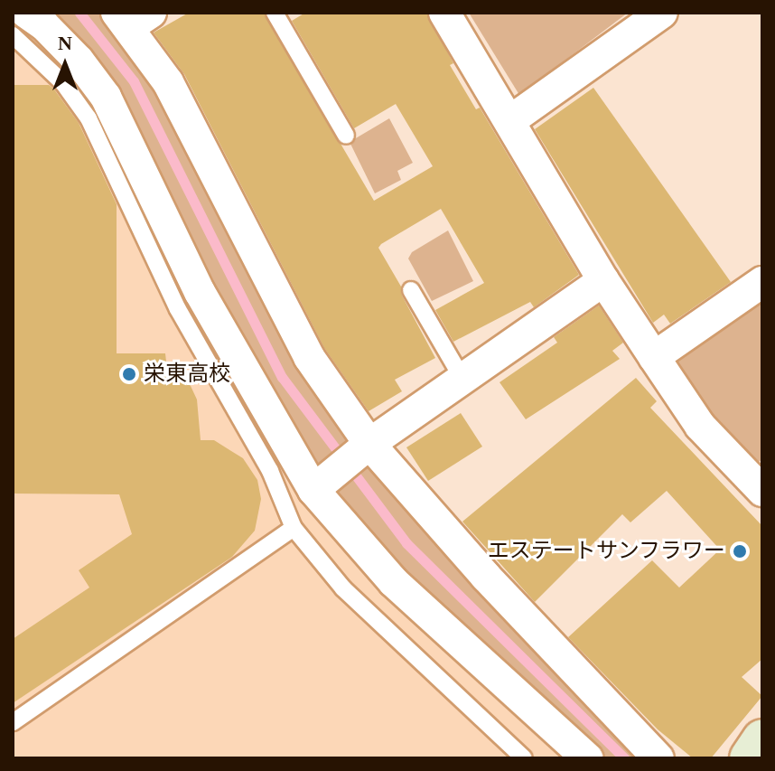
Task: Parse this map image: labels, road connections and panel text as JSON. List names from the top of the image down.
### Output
{
  "places": ["栄東高校", "エステートサンフラワー"],
  "north": "top"
}
